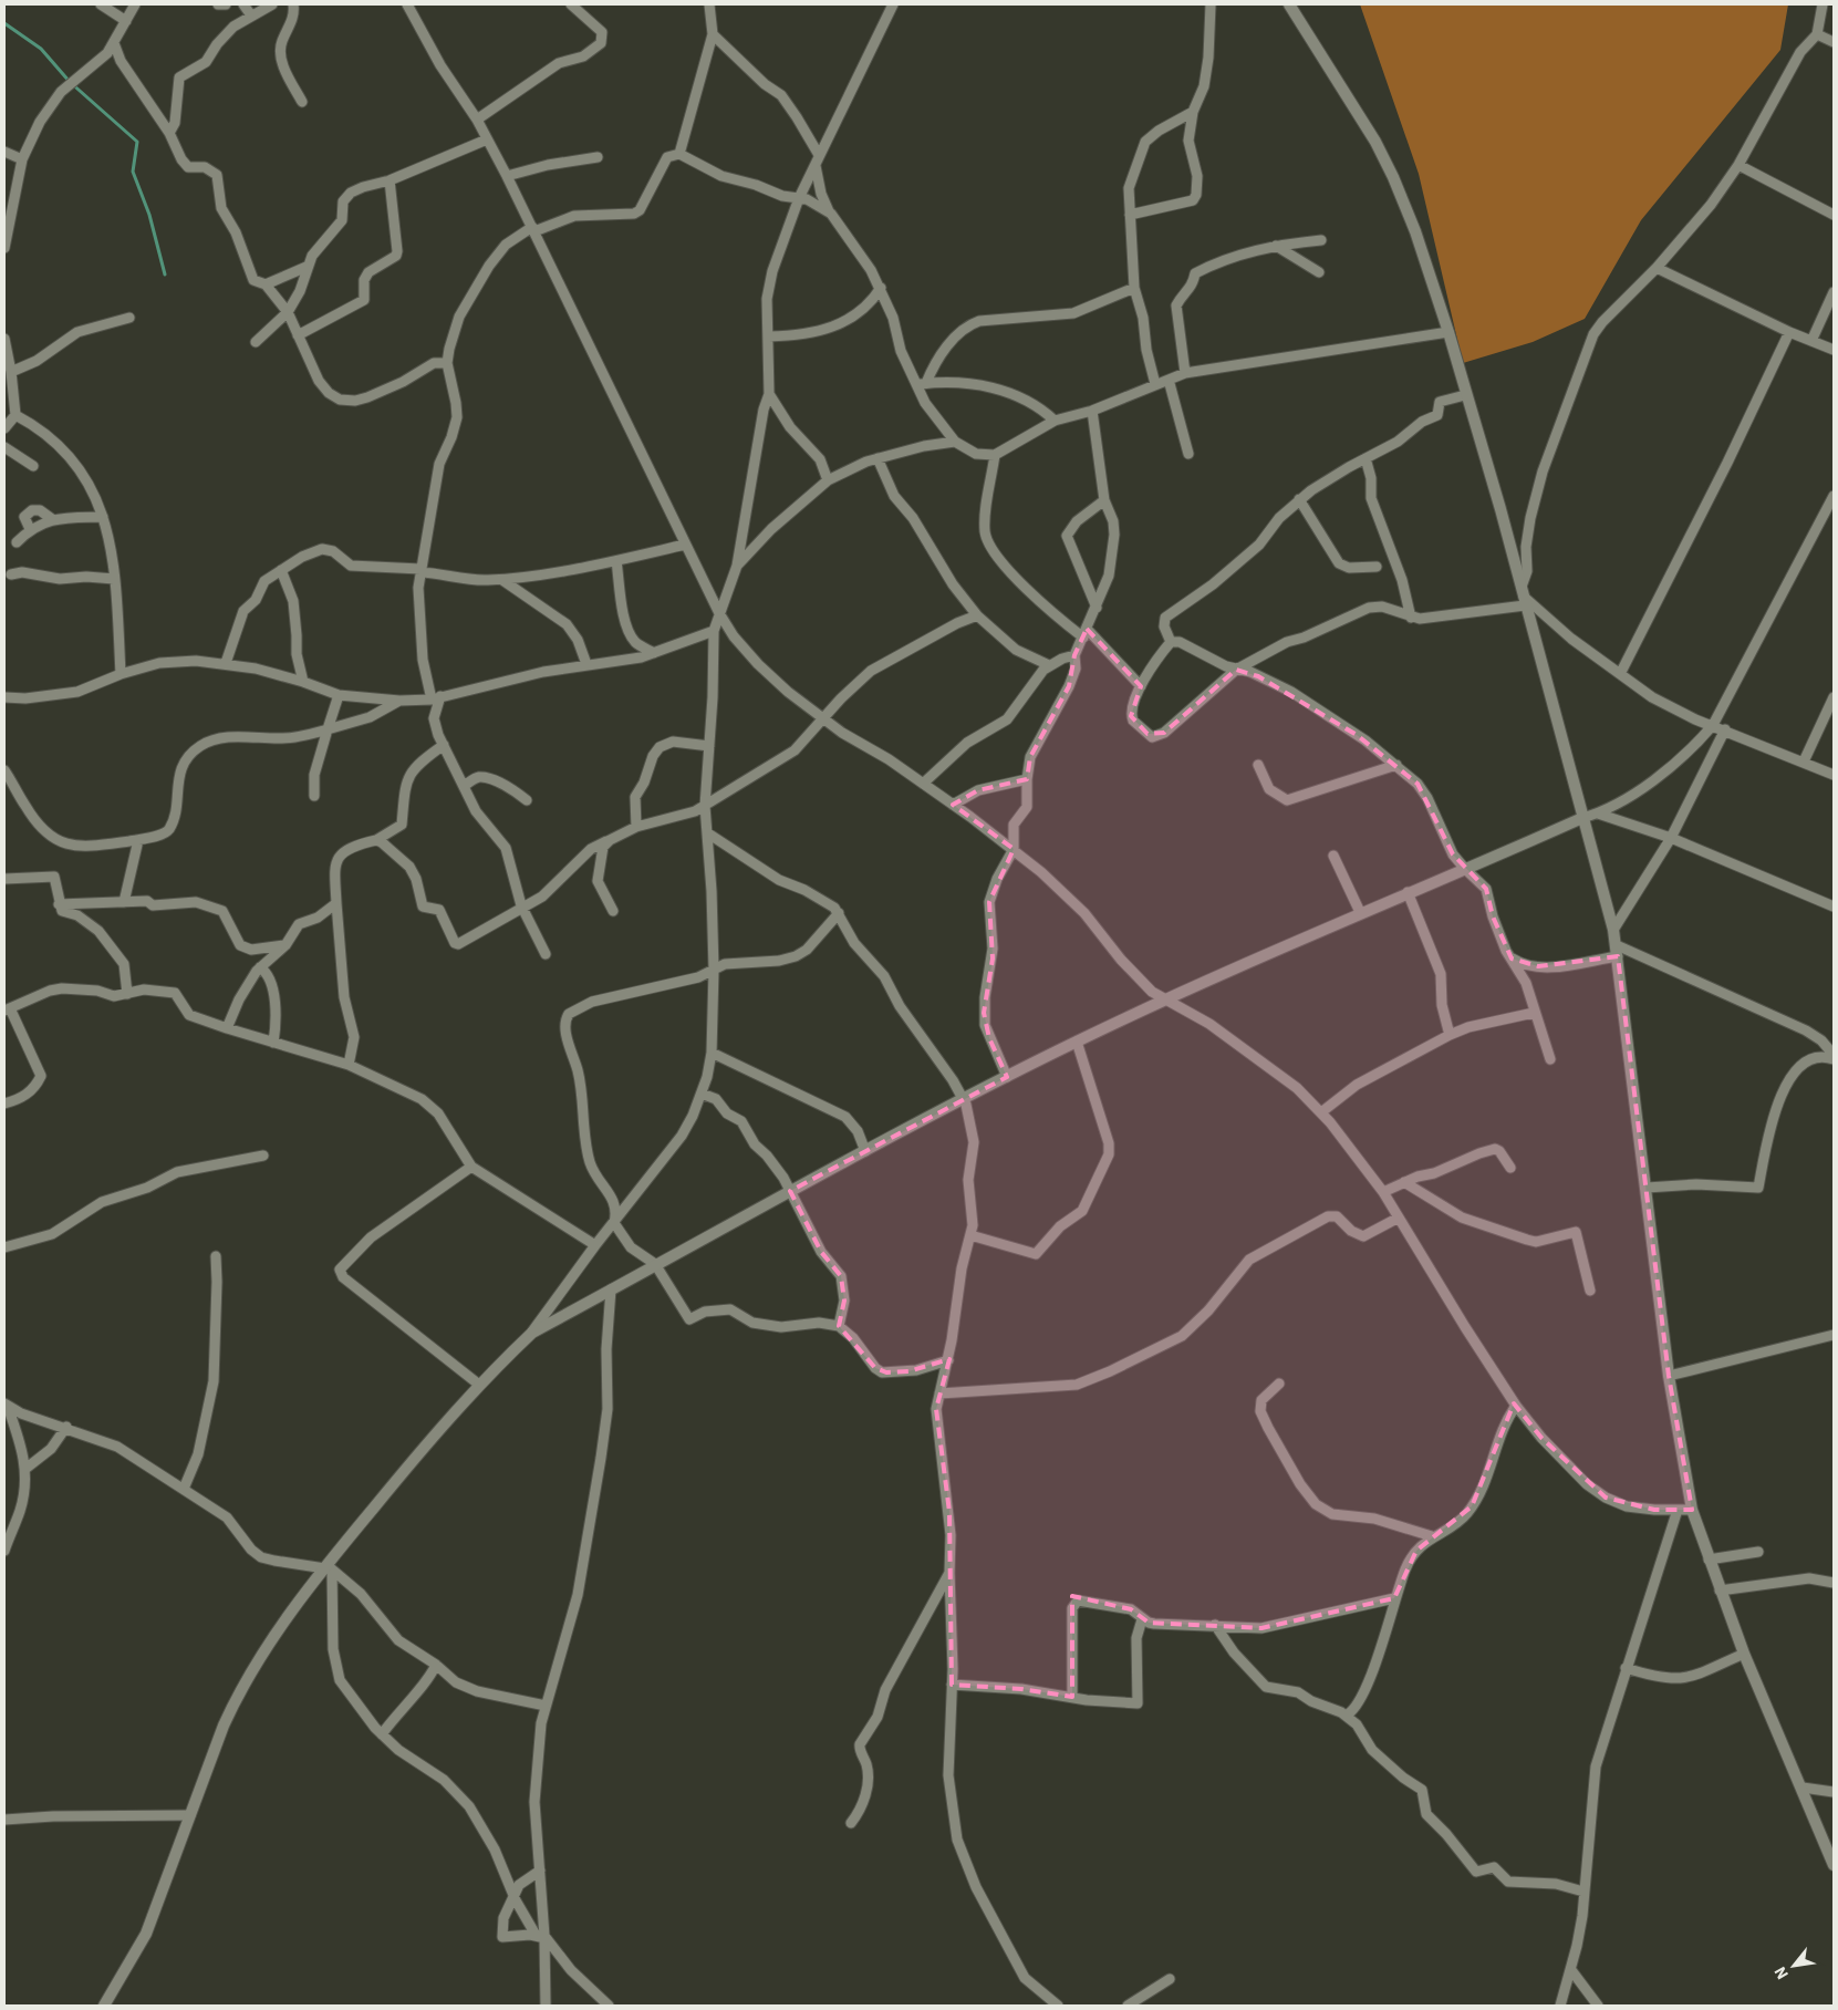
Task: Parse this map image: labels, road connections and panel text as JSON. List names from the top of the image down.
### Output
{
  "north": "bottom left"
}
